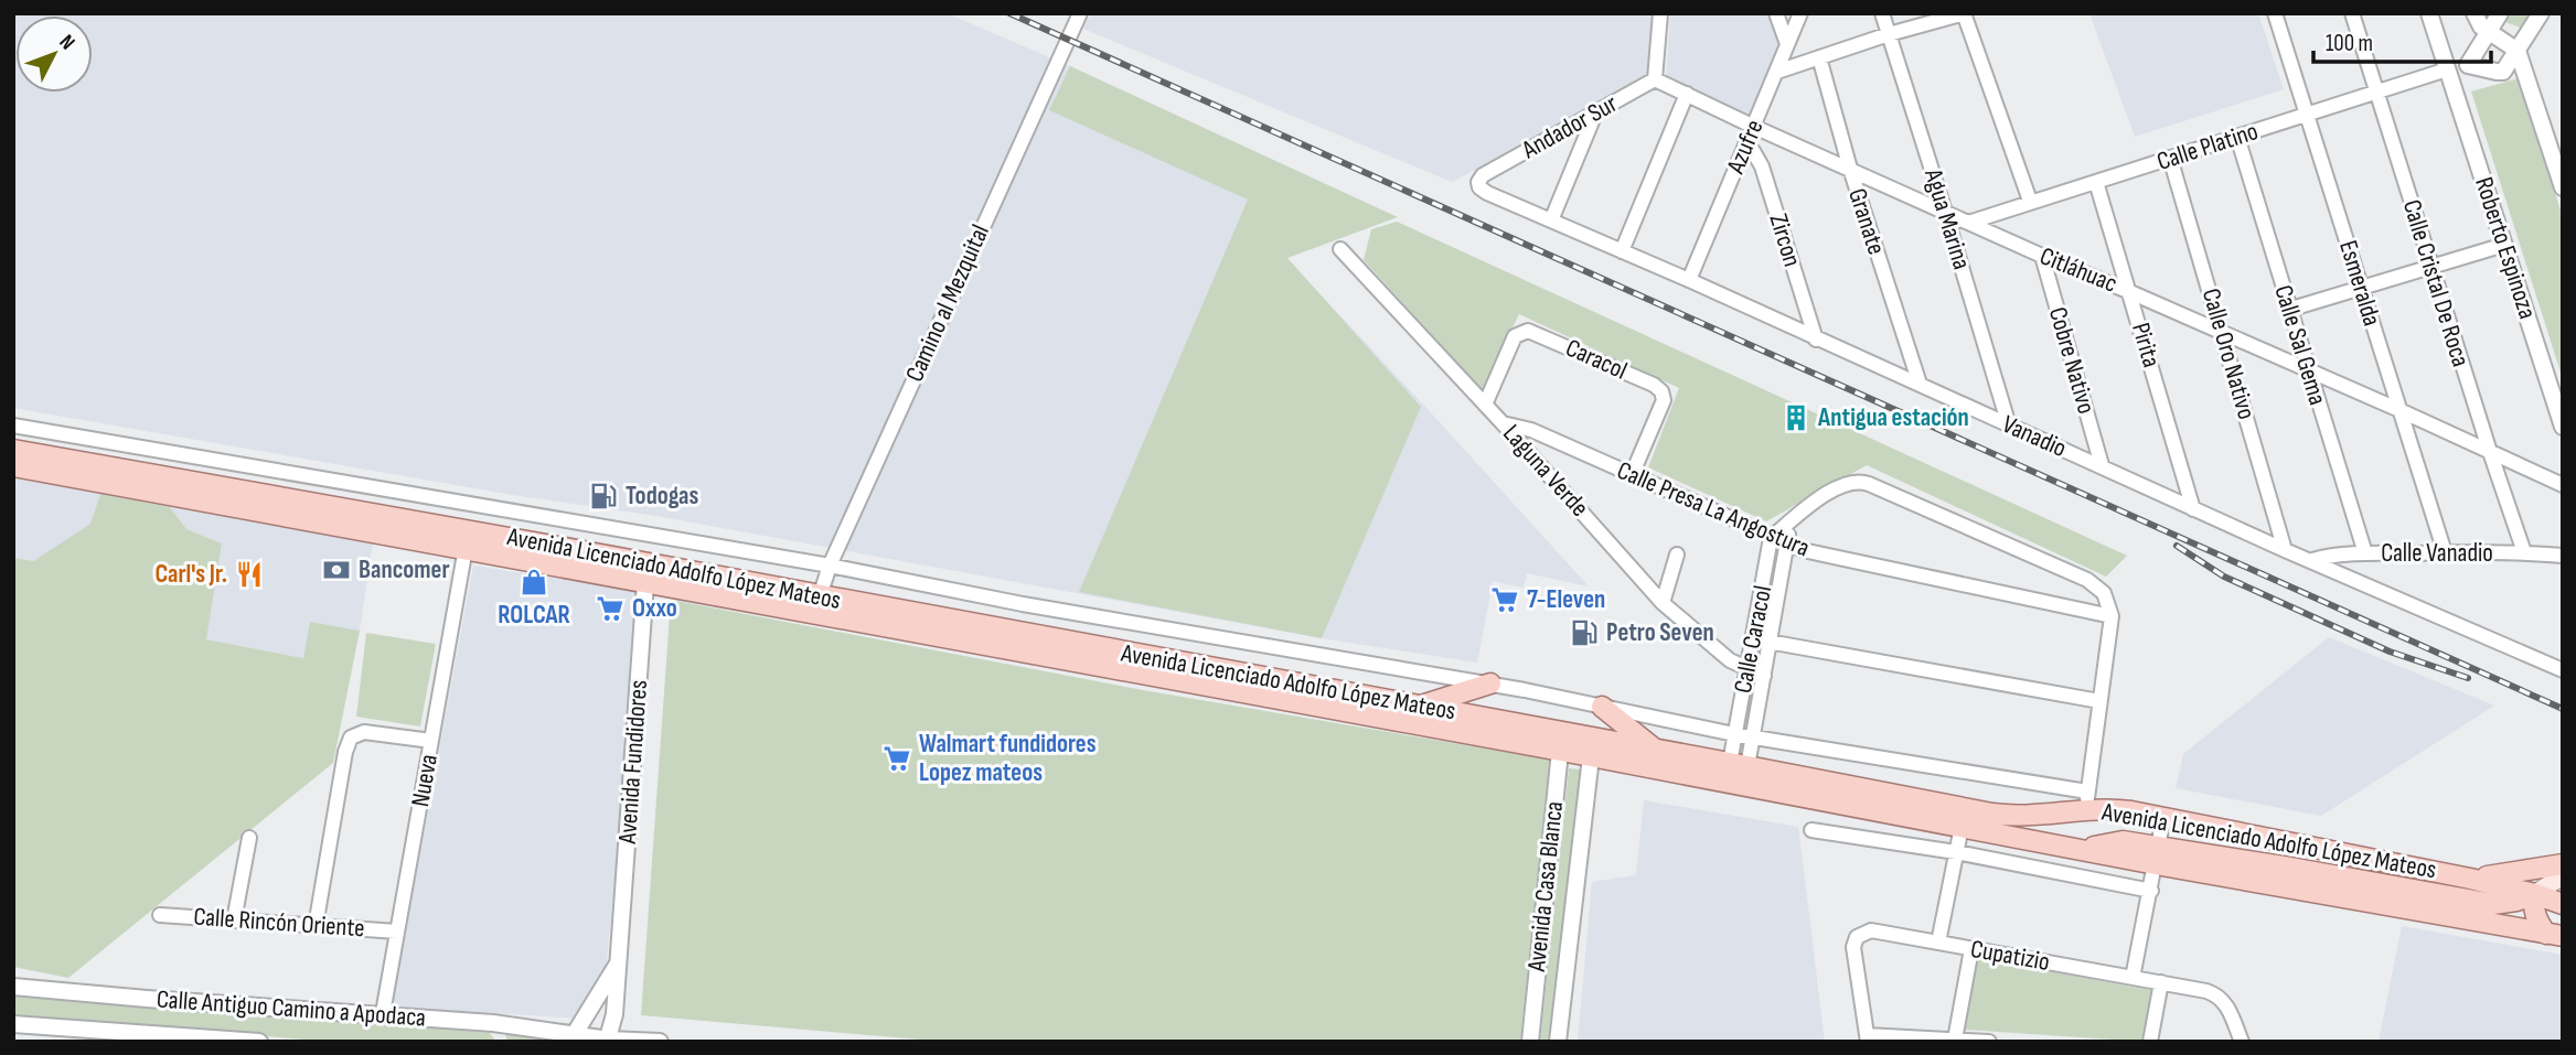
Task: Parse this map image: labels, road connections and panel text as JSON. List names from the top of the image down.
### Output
{
  "streets": {
    "main road": ["Avenida Licenciado Adolfo López Mateos"],
    "street": [
      "Andador Sur",
      "Azufre",
      "Calle Platino",
      "Agua Marina",
      "Granate",
      "Zircon",
      "Roberto Espinoza",
      "Citláhuac",
      "Esmeralda",
      "Calle Cristal De Roca",
      "Camino al Mezquital",
      "Pirita",
      "Calle Sal Gema",
      "Calle Oro Nativo",
      "Caracol",
      "Cobre Nativo",
      "Vanadio",
      "Laguna Verde",
      "Calle Presa La Angostura",
      "Calle Vanadio",
      "Calle Caracol",
      "Avenida Fundidores",
      "Nueva",
      "Avenida Casa Blanca",
      "Calle Rincón Oriente",
      "Cupatizio",
      "Calle Antiguo Camino a Apodaca"
    ]
  },
  "crossings": [
    ["Andador Sur", "Citláhuac"],
    ["Andador Sur", "Vanadio"],
    ["Azufre", "Zircon"],
    ["Azufre", "Citláhuac"],
    ["Azufre", "Vanadio"],
    ["Calle Platino", "Roberto Espinoza"],
    ["Calle Platino", "Citláhuac"],
    ["Calle Platino", "Esmeralda"],
    ["Calle Platino", "Calle Cristal De Roca"],
    ["Calle Platino", "Pirita"],
    ["Calle Platino", "Calle Sal Gema"],
    ["Calle Platino", "Calle Oro Nativo"],
    ["Agua Marina", "Citláhuac"],
    ["Agua Marina", "Vanadio"],
    ["Granate", "Citláhuac"],
    ["Granate", "Vanadio"],
    ["Zircon", "Vanadio"],
    ["Citláhuac", "Esmeralda"],
    ["Citláhuac", "Calle Cristal De Roca"],
    ["Citláhuac", "Pirita"],
    ["Citláhuac", "Calle Sal Gema"],
    ["Citláhuac", "Calle Oro Nativo"],
    ["Citláhuac", "Cobre Nativo"],
    ["Esmeralda", "Calle Vanadio"],
    ["Calle Cristal De Roca", "Calle Vanadio"],
    ["Camino al Mezquital", "Avenida Licenciado Adolfo López Mateos"],
    ["Pirita", "Vanadio"],
    ["Calle Sal Gema", "Calle Vanadio"],
    ["Calle Oro Nativo", "Vanadio"],
    ["Caracol", "Laguna Verde"],
    ["Caracol", "Calle Presa La Angostura"],
    ["Cobre Nativo", "Vanadio"],
    ["Vanadio", "Calle Vanadio"],
    ["Laguna Verde", "Calle Presa La Angostura"],
    ["Laguna Verde", "Calle Caracol"],
    ["Calle Presa La Angostura", "Calle Caracol"],
    ["Avenida Licenciado Adolfo López Mateos", "Calle Caracol"],
    ["Avenida Licenciado Adolfo López Mateos", "Avenida Fundidores"],
    ["Avenida Licenciado Adolfo López Mateos", "Nueva"],
    ["Avenida Licenciado Adolfo López Mateos", "Avenida Casa Blanca"],
    ["Avenida Fundidores", "Calle Antiguo Camino a Apodaca"],
    ["Nueva", "Calle Rincón Oriente"],
    ["Nueva", "Calle Antiguo Camino a Apodaca"]
  ],
  "places": {
    "building": ["Antigua estación"],
    "fuel station": ["Todogas", "Petro Seven"],
    "bank": ["Bancomer"],
    "restaurant": ["Carl's Jr."],
    "shop": ["ROLCAR"],
    "supermarket": ["7-Eleven", "Oxxo", "Walmart fundidores Lopez mateos"]
  },
  "scale_bar": "100 m",
  "north": "top right"
}
